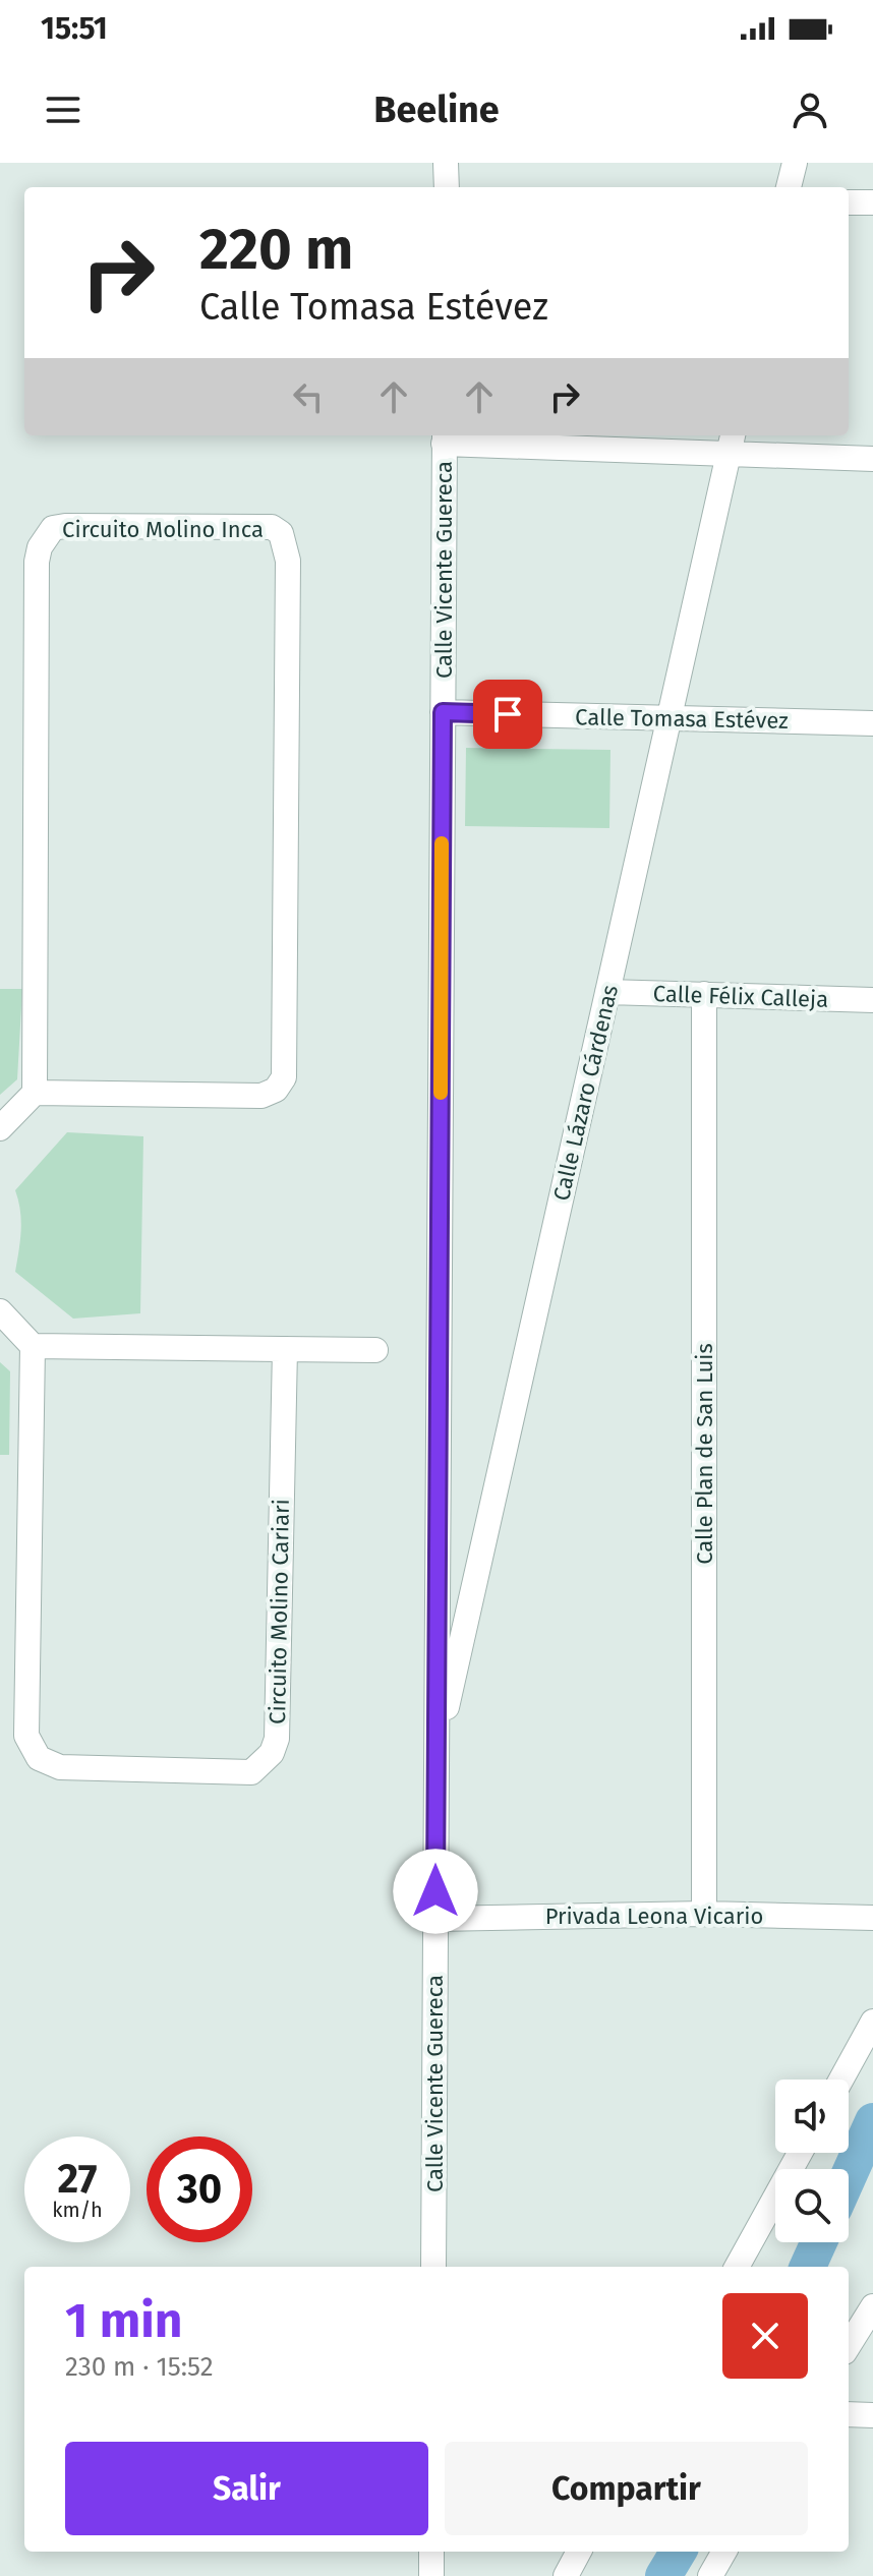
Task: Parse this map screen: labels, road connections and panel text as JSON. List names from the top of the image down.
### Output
{
  "streets": {
    "street": [
      "Circuito Molino Inca",
      "Calle Vicente Guereca",
      "Calle Tomasa Estévez",
      "Calle Félix Calleja",
      "Calle Lázaro Cárdenas",
      "Calle Plan de San Luis",
      "Circuito Molino Cariari",
      "Privada Leona Vicario"
    ]
  },
  "crossings": [
    ["Calle Vicente Guereca", "Calle Tomasa Estévez"],
    ["Calle Vicente Guereca", "Calle Lázaro Cárdenas"],
    ["Calle Vicente Guereca", "Privada Leona Vicario"],
    ["Calle Tomasa Estévez", "Calle Lázaro Cárdenas"],
    ["Calle Félix Calleja", "Calle Lázaro Cárdenas"],
    ["Calle Félix Calleja", "Calle Plan de San Luis"],
    ["Calle Plan de San Luis", "Privada Leona Vicario"]
  ],
  "page": {
    "status": "15:51",
    "header": "Beeline",
    "turn": ["220 m", "Calle Tomasa Estévez"],
    "speed": "27 km/h",
    "limit": "30",
    "heading": ["1 min", "230 m · 15:52"],
    "buttons": ["Salir", "Compartir"]
  }
}
